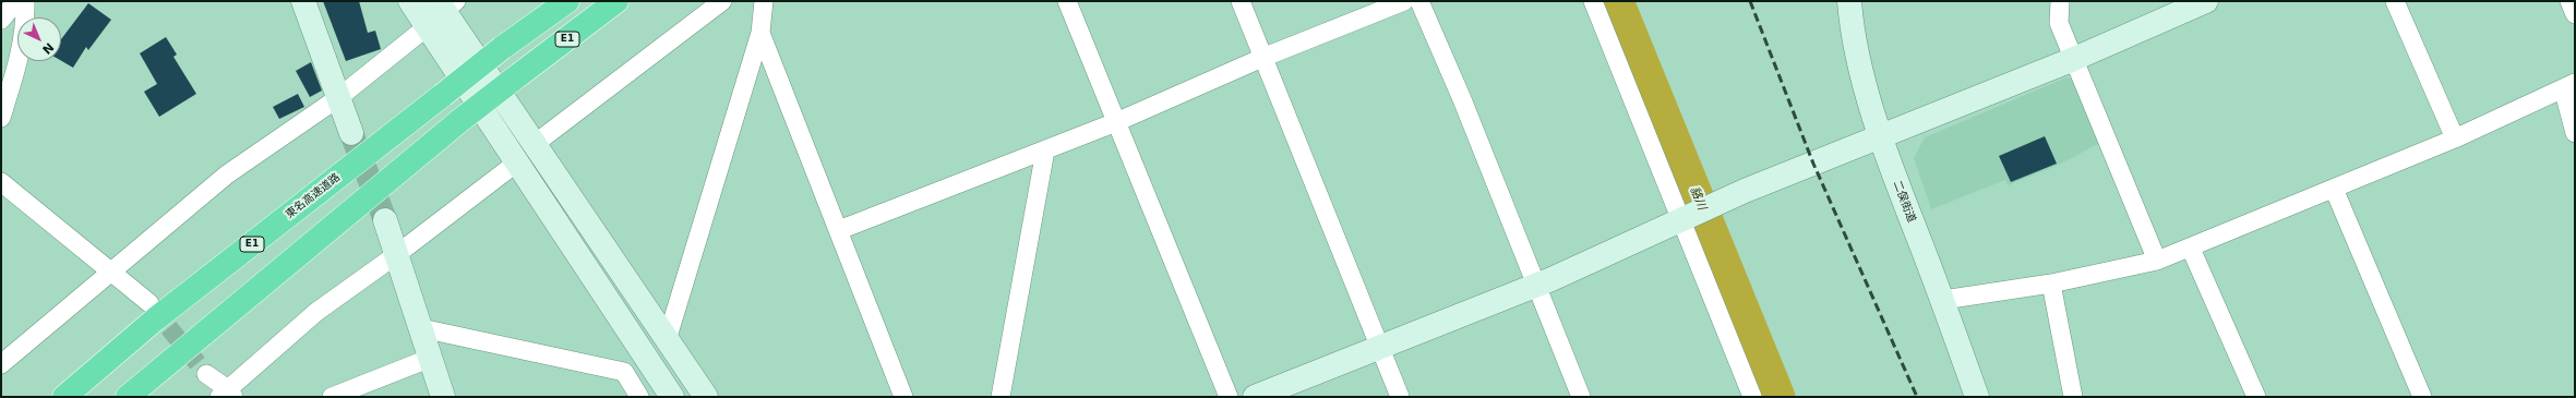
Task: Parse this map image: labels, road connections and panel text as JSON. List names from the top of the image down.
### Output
{
  "streets": {
    "highway": ["E1", "東名高速道路"],
    "street": ["二俣街道"]
  },
  "water": ["貉川"],
  "north": "bottom right"
}
